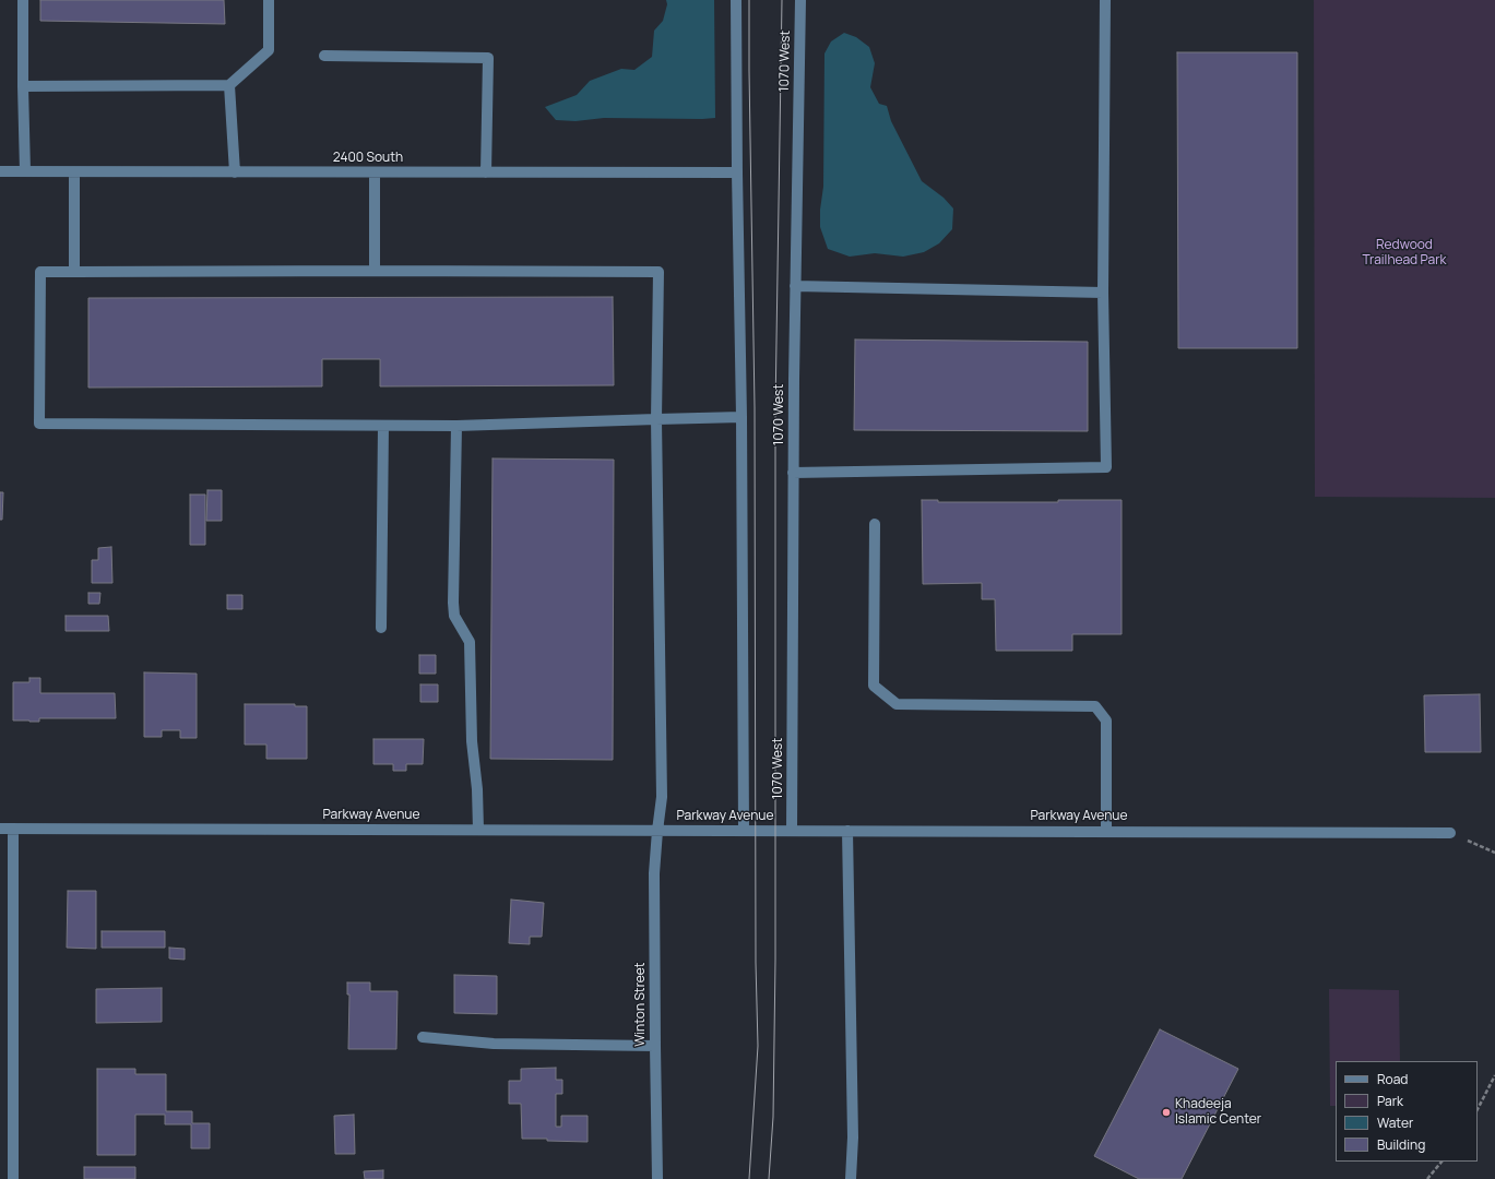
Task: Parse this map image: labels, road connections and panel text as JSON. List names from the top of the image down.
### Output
{
  "streets": {
    "street": [
      "1070 West",
      "2400 South",
      "Parkway Avenue",
      "Winton Street"
    ]
  },
  "crossings": [
    ["1070 West", "Parkway Avenue"],
    ["Parkway Avenue", "Winton Street"]
  ],
  "parks": ["Redwood Trailhead Park"],
  "places": ["Khadeeja Islamic Center"],
  "legend": [
    "Road",
    "Park",
    "Water",
    "Building"
  ]
}
